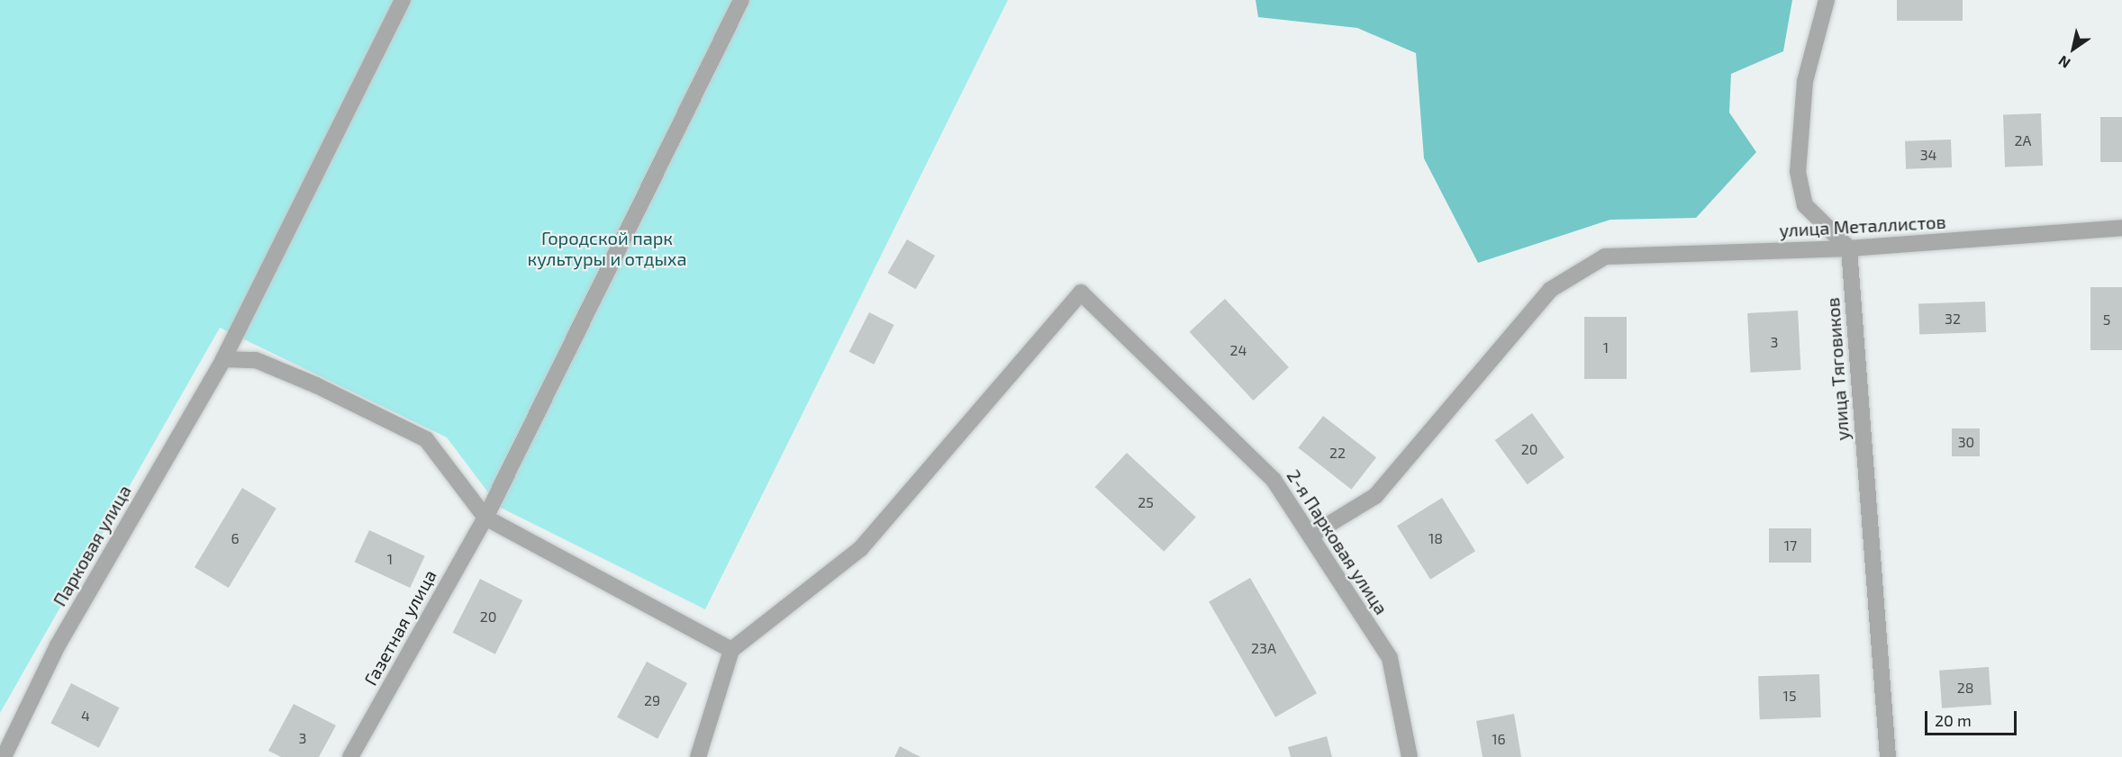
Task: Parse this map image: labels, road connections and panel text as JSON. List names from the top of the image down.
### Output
{
  "streets": {
    "street": [
      "улица Металлистов",
      "улица Тяговиков",
      "2-я Парковая улица",
      "Парковая улица",
      "Газетная улица"
    ]
  },
  "crossings": [
    ["улица Металлистов", "улица Тяговиков"],
    ["улица Металлистов", "2-я Парковая улица"]
  ],
  "parks": ["Городской парк культуры и отдыха"],
  "house_numbers": [
    "2А",
    "34",
    "32",
    "5",
    "3",
    "1",
    "24",
    "30",
    "20",
    "22",
    "25",
    "6",
    "18",
    "17",
    "1",
    "20",
    "23А",
    "28",
    "15",
    "29",
    "4",
    "3",
    "16"
  ],
  "scale_bar": "20 m",
  "north": "bottom left"
}
